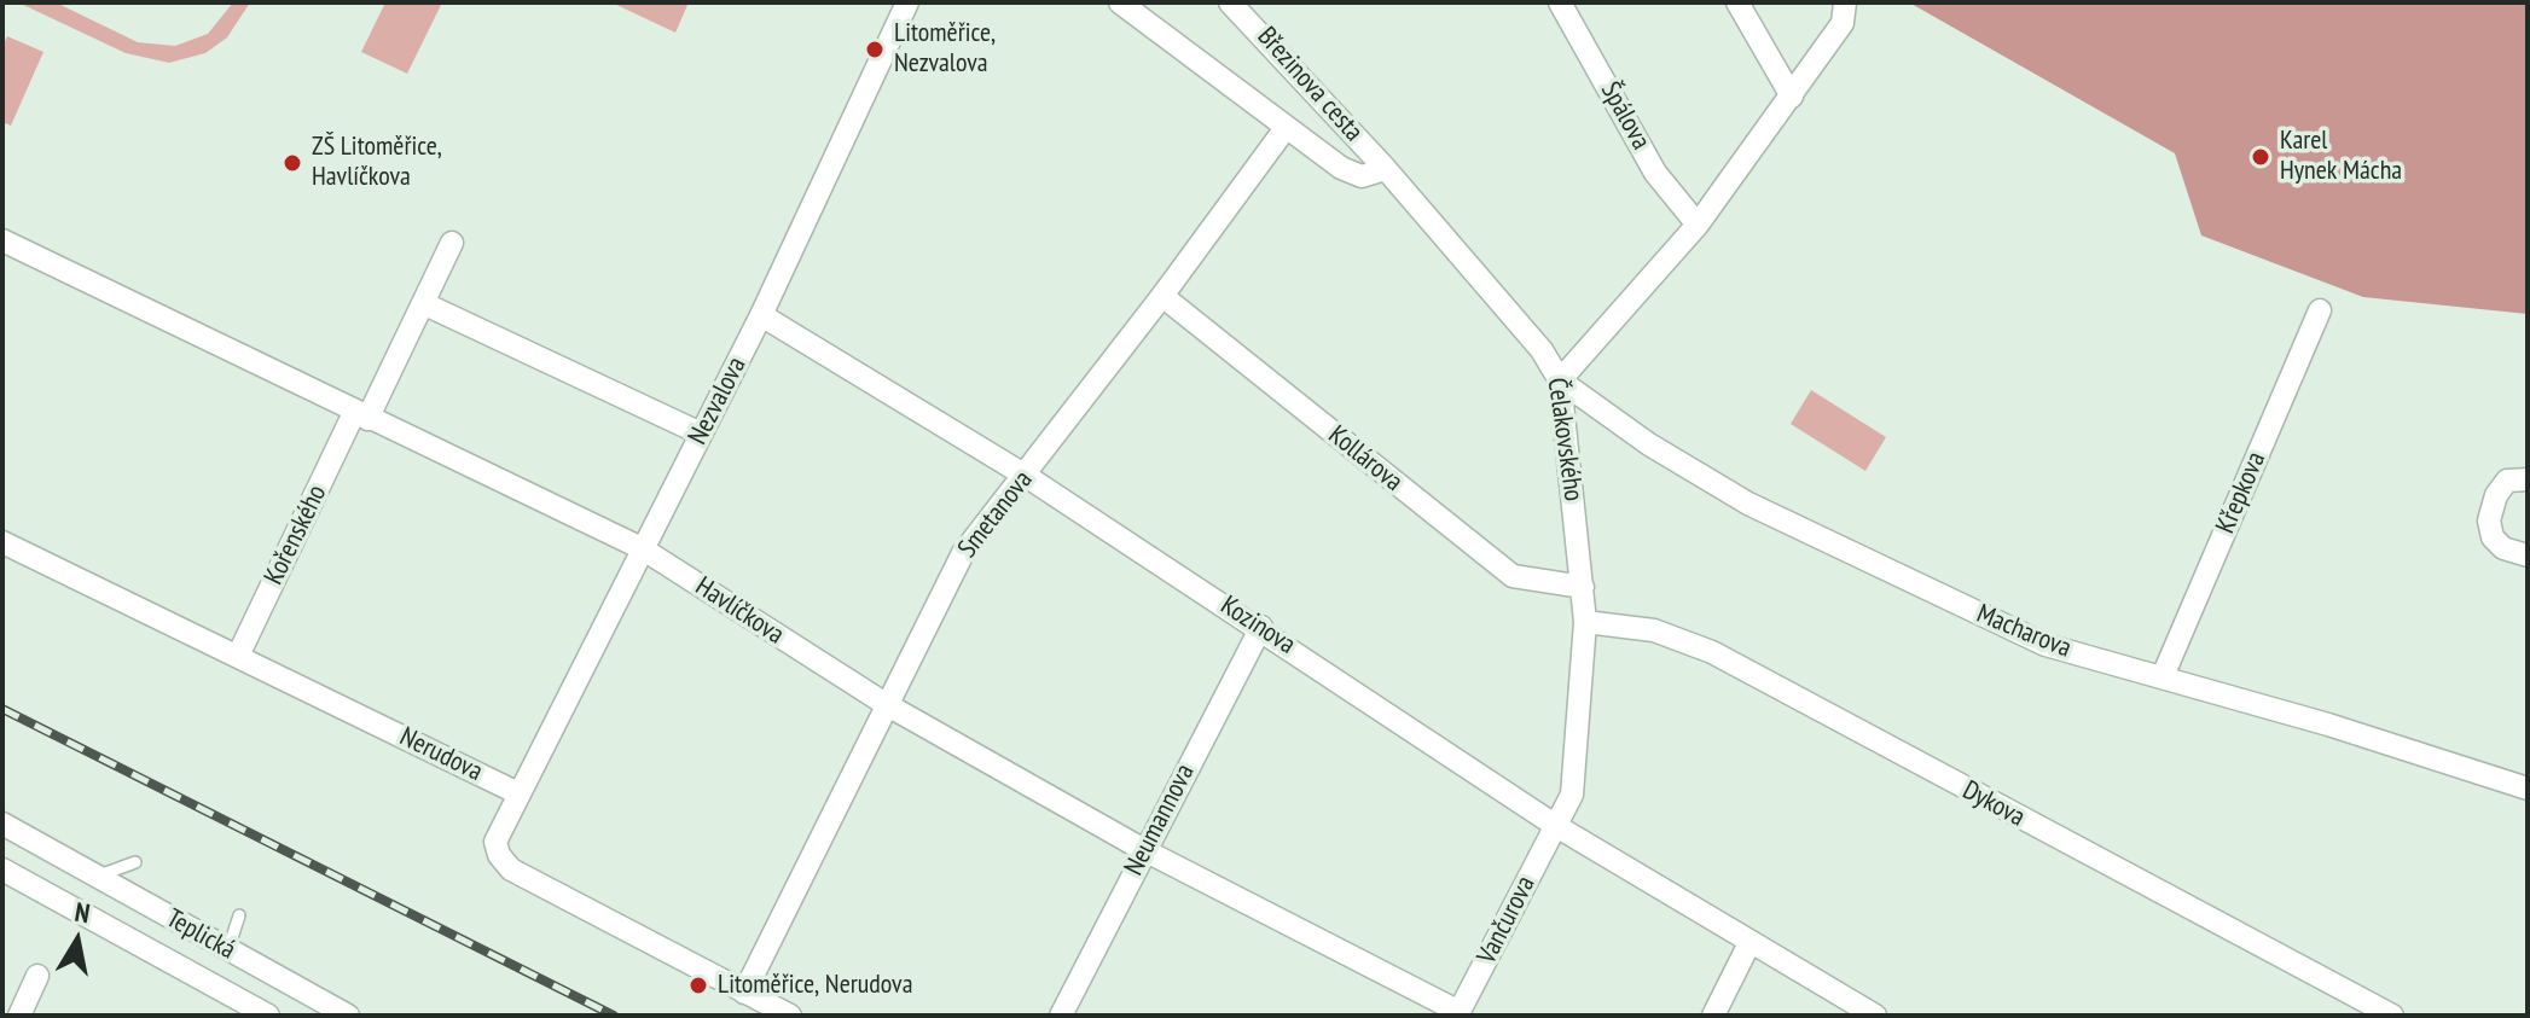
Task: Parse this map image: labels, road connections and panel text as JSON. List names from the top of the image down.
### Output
{
  "streets": {
    "street": [
      "Březinova cesta",
      "Špálova",
      "Nezvalova",
      "Čelakovského",
      "Kollárova",
      "Křepkova",
      "Smetanova",
      "Kořenského",
      "Havlíčkova",
      "Kozinova",
      "Macharova",
      "Nerudova",
      "Dykova",
      "Neumannova",
      "Vančurova",
      "Teplická"
    ]
  },
  "crossings": [
    ["Březinova cesta", "Čelakovského"],
    ["Nezvalova", "Havlíčkova"],
    ["Nezvalova", "Kozinova"],
    ["Nezvalova", "Nerudova"],
    ["Čelakovského", "Kollárova"],
    ["Čelakovského", "Kozinova"],
    ["Čelakovského", "Macharova"],
    ["Čelakovského", "Dykova"],
    ["Čelakovského", "Vančurova"],
    ["Kollárova", "Smetanova"],
    ["Křepkova", "Macharova"],
    ["Smetanova", "Havlíčkova"],
    ["Smetanova", "Kozinova"],
    ["Kořenského", "Havlíčkova"],
    ["Kořenského", "Nerudova"],
    ["Havlíčkova", "Neumannova"],
    ["Havlíčkova", "Vančurova"],
    ["Kozinova", "Neumannova"],
    ["Kozinova", "Vančurova"]
  ],
  "places": [
    "Litoměřice, Nezvalova",
    "Karel Hynek Mácha",
    "ZŠ Litoměřice, Havlíčkova",
    "Litoměřice, Nerudova"
  ],
  "north": "top"
}
